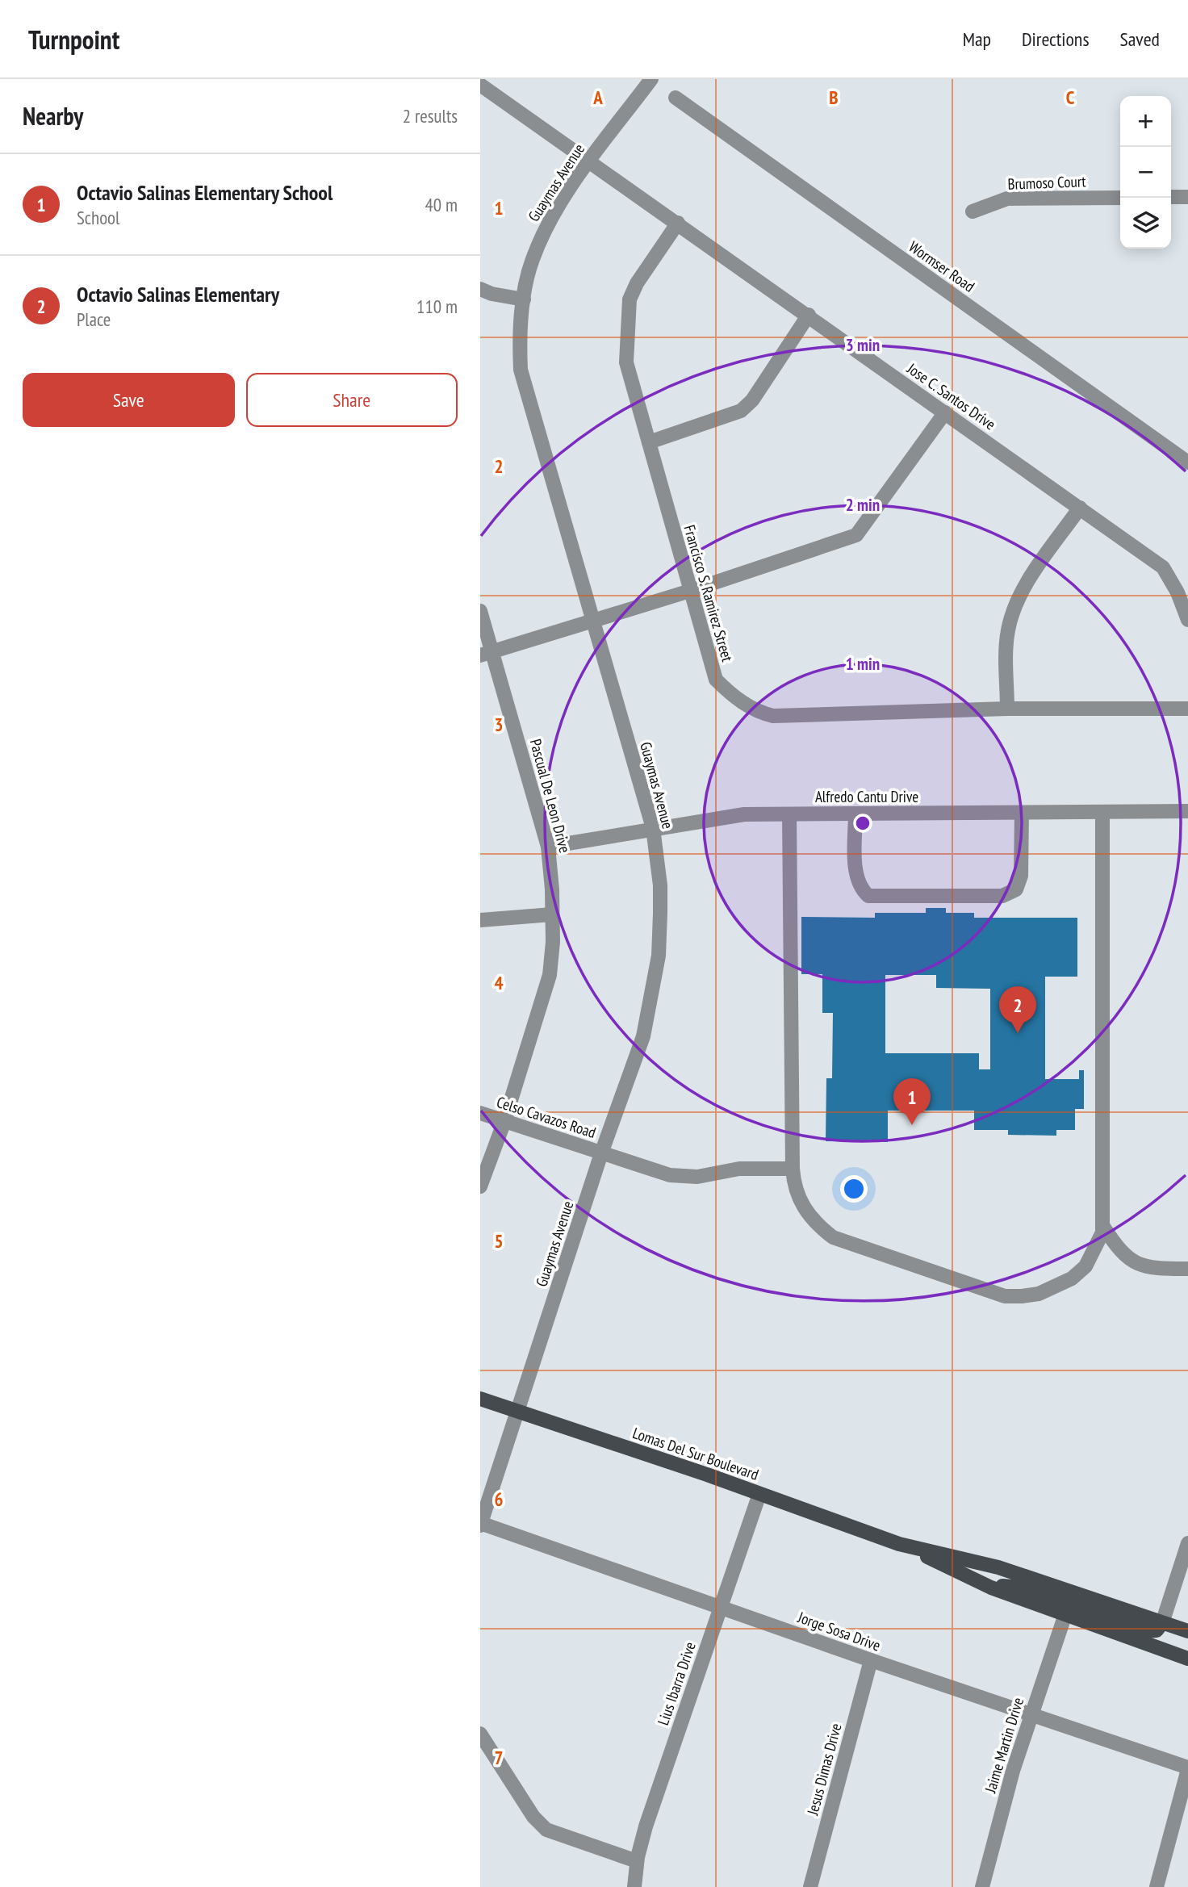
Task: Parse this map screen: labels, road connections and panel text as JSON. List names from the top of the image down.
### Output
{
  "streets": {
    "main road": ["Lomas Del Sur Boulevard"],
    "street": [
      "Guaymas Avenue",
      "Brumoso Court",
      "Wormser Road",
      "Jose C. Santos Drive",
      "Francisco S. Ramirez Street",
      "Pascual De Leon Drive",
      "Alfredo Cantu Drive",
      "Celso Cavazos Road",
      "Jorge Sosa Drive",
      "Lius Ibarra Drive",
      "Jaime Martin Drive",
      "Jesus Dimas Drive"
    ]
  },
  "crossings": [
    ["Guaymas Avenue", "Jose C. Santos Drive"],
    ["Guaymas Avenue", "Alfredo Cantu Drive"],
    ["Guaymas Avenue", "Celso Cavazos Road"],
    ["Guaymas Avenue", "Lomas Del Sur Boulevard"],
    ["Guaymas Avenue", "Jorge Sosa Drive"],
    ["Jose C. Santos Drive", "Francisco S. Ramirez Street"],
    ["Pascual De Leon Drive", "Alfredo Cantu Drive"],
    ["Pascual De Leon Drive", "Celso Cavazos Road"],
    ["Lomas Del Sur Boulevard", "Lius Ibarra Drive"],
    ["Lomas Del Sur Boulevard", "Jaime Martin Drive"],
    ["Jorge Sosa Drive", "Lius Ibarra Drive"],
    ["Jorge Sosa Drive", "Jaime Martin Drive"],
    ["Jorge Sosa Drive", "Jesus Dimas Drive"]
  ],
  "page": {
    "header": "Turnpoint",
    "nav": ["Map", "Directions", "Saved"],
    "heading": ["Nearby", "2 results"],
    "map_buttons": ["+", "−"],
    "list": [
      {
        "mark": "1",
        "name": "Octavio Salinas Elementary School",
        "note": "School",
        "value": "40 m"
      },
      {
        "mark": "2",
        "name": "Octavio Salinas Elementary",
        "note": "Place",
        "value": "110 m"
      }
    ],
    "buttons": ["Save", "Share"],
    "pins": ["2", "1"]
  },
  "grid": {
    "columns": ["A", "B", "C"],
    "rows": [
      "1",
      "2",
      "3",
      "4",
      "5",
      "6",
      "7"
    ]
  },
  "rings": ["3 min", "2 min", "1 min"]
}
